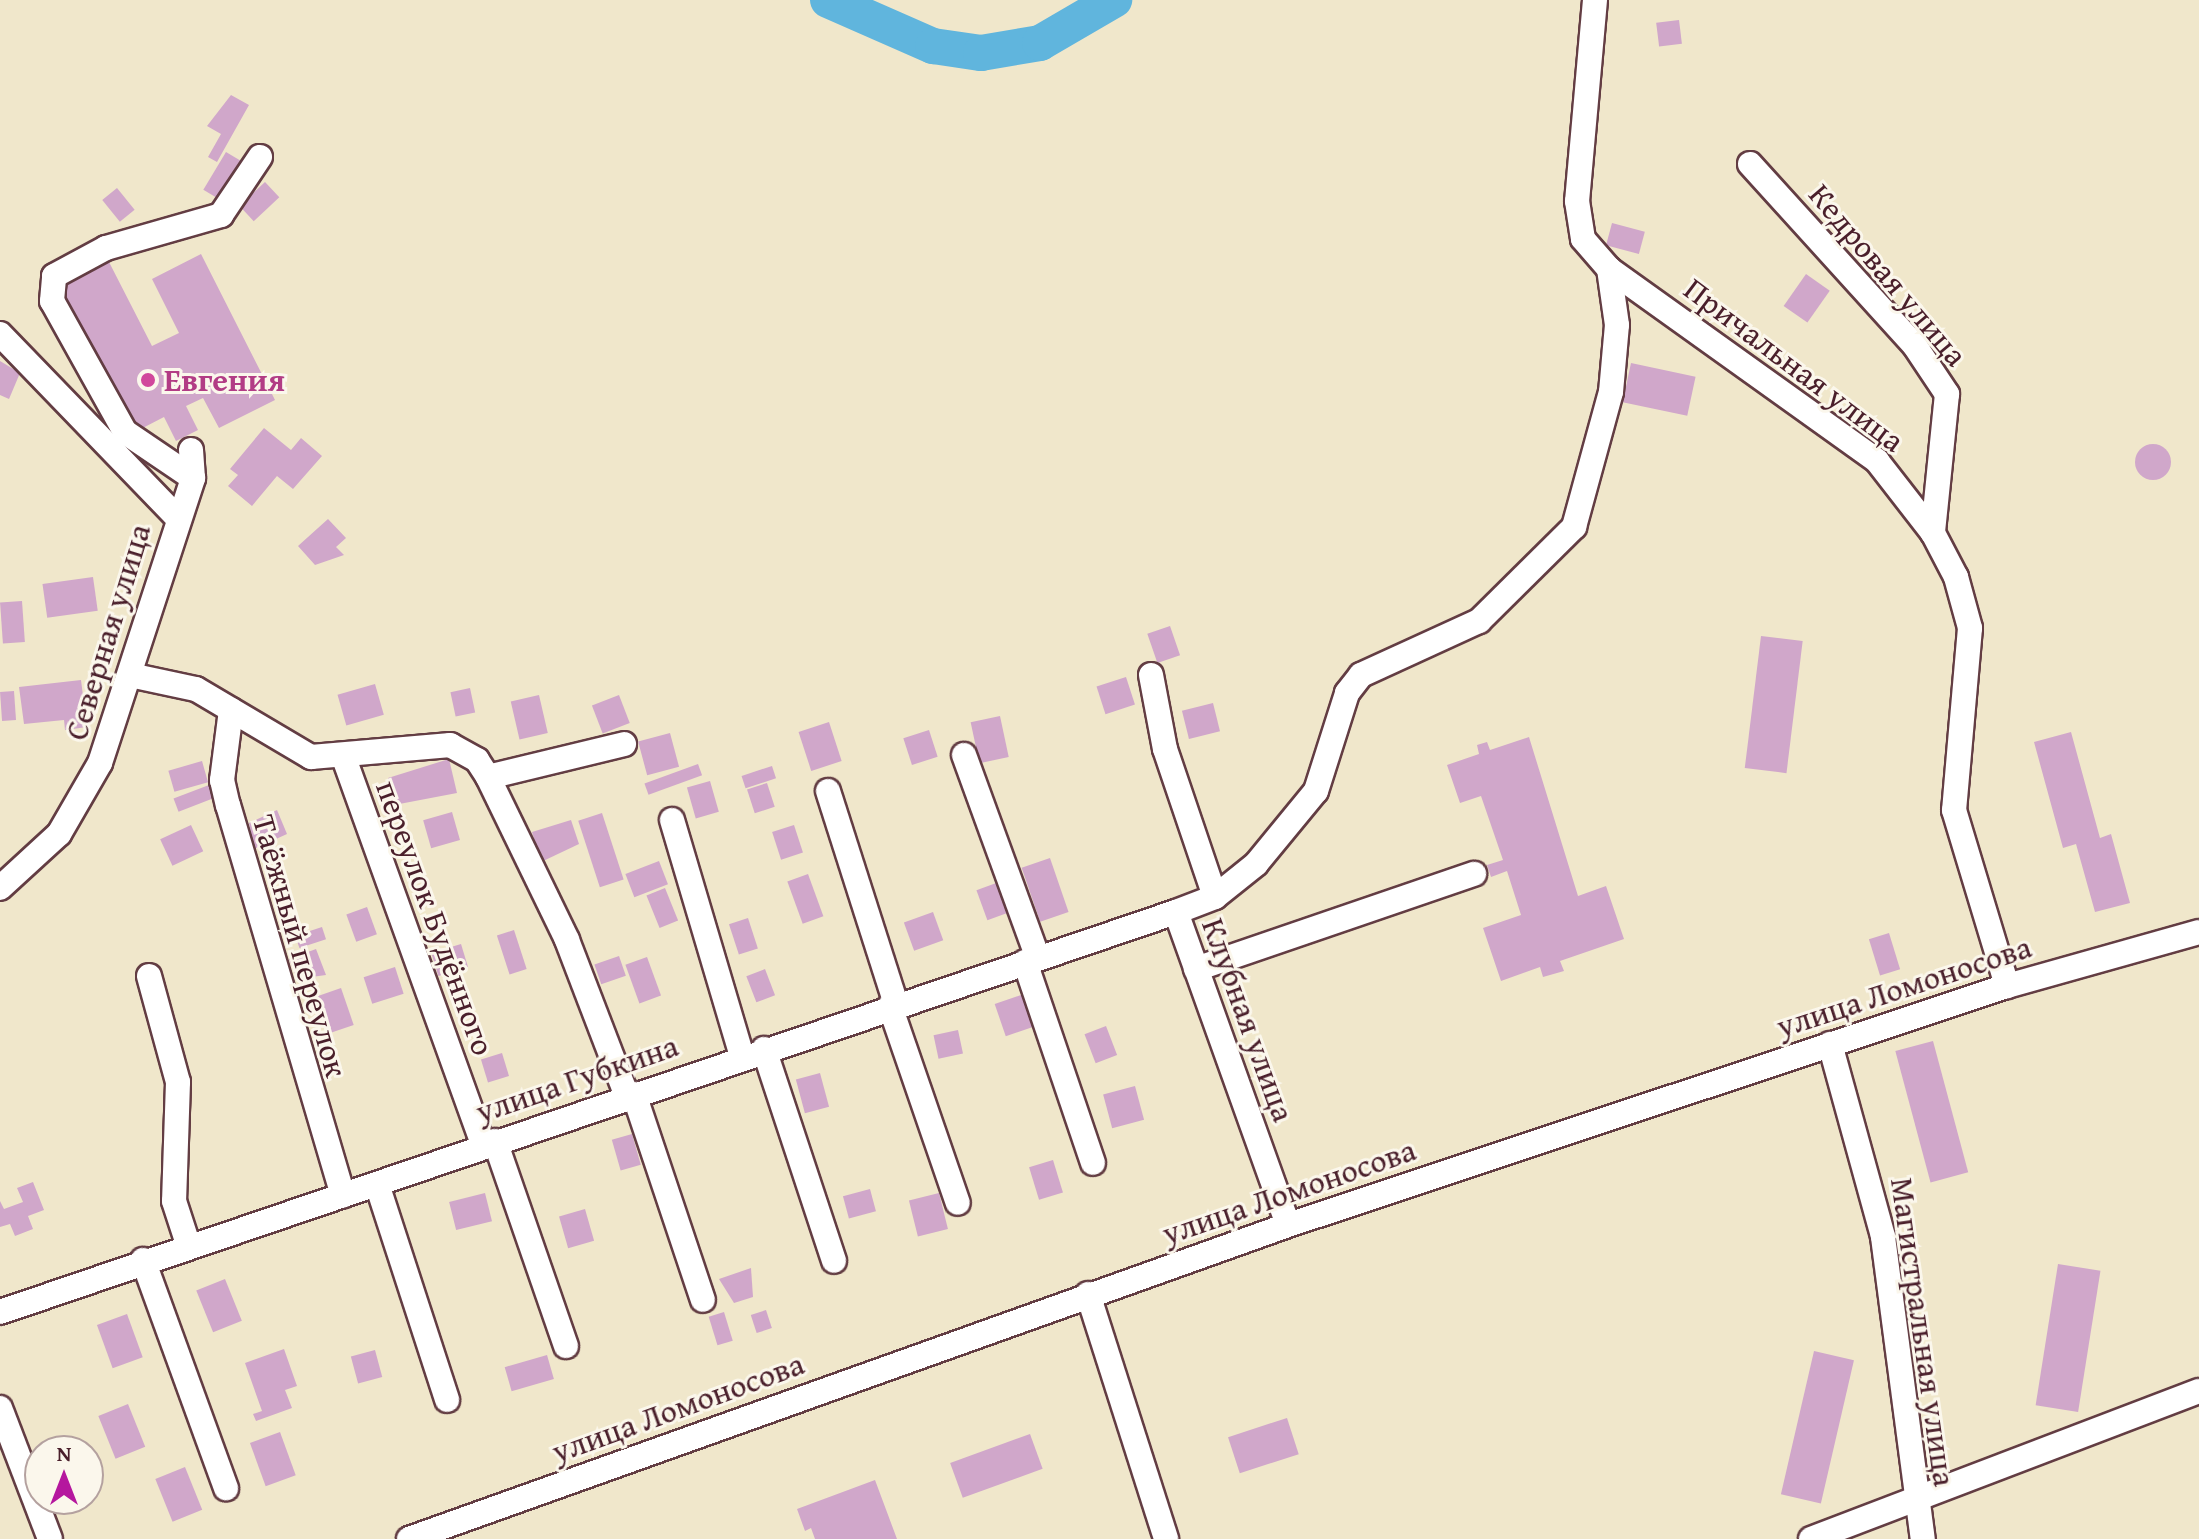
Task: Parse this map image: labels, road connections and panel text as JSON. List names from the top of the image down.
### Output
{
  "streets": {
    "street": [
      "Кедровая улица",
      "Причальная улица",
      "Северная улица",
      "переулок Будённого",
      "Таёжный переулок",
      "улица Ломоносова",
      "Клубная улица",
      "улица Губкина",
      "Магистральная улица"
    ]
  },
  "crossings": [
    ["Кедровая улица", "Причальная улица"],
    ["Причальная улица", "улица Ломоносова"],
    ["переулок Будённого", "улица Губкина"],
    ["Таёжный переулок", "улица Губкина"],
    ["улица Ломоносова", "Клубная улица"],
    ["улица Ломоносова", "Магистральная улица"],
    ["Клубная улица", "улица Губкина"]
  ],
  "places": ["Евгения"],
  "north": "top"
}
